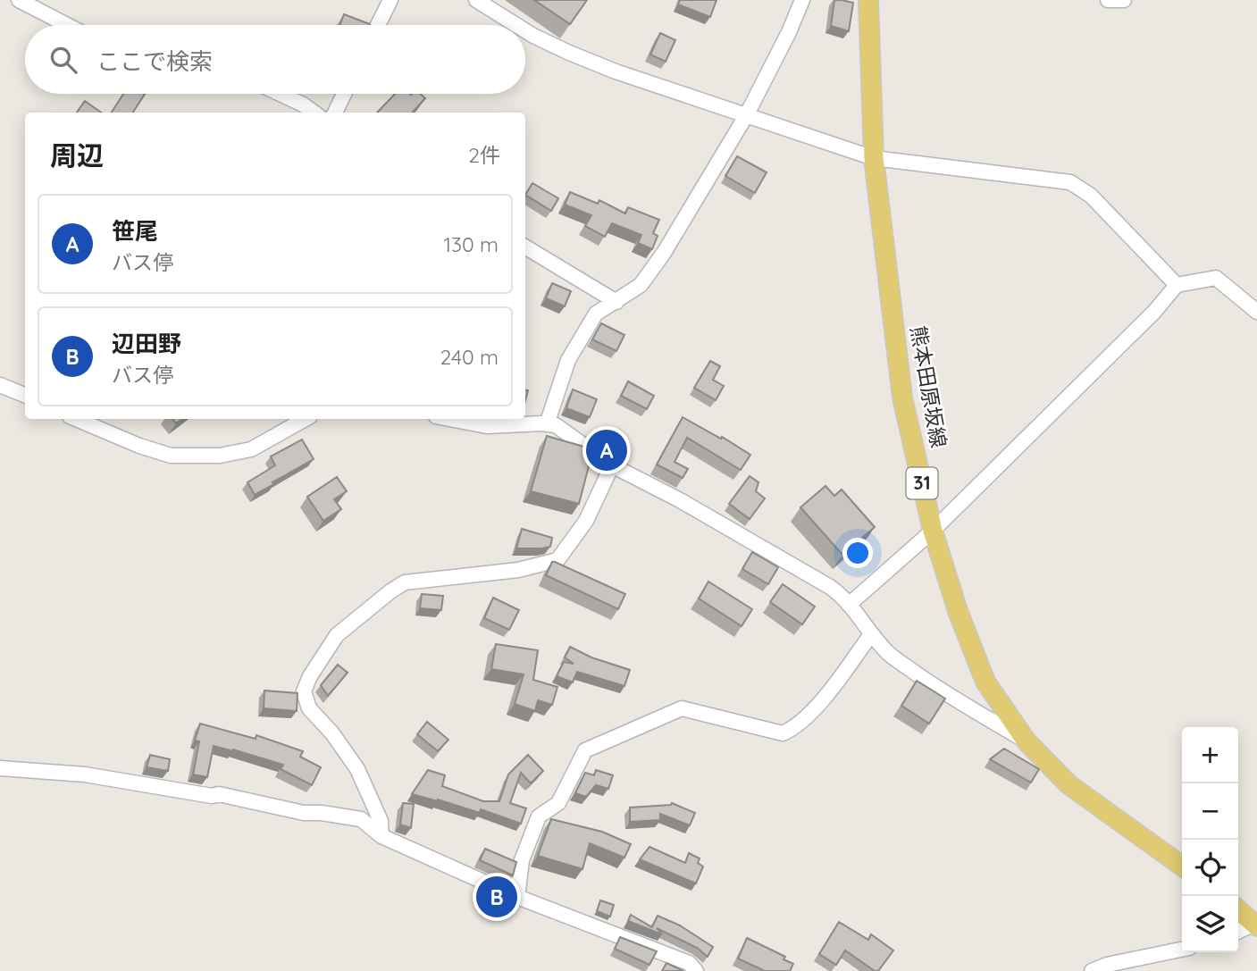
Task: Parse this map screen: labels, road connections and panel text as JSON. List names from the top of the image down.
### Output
{
  "streets": {
    "main road": ["熊本田原坂線", "31"]
  },
  "page": {
    "search": "ここで検索",
    "heading": ["周辺", "2件"],
    "list": [
      {
        "mark": "A",
        "name": "笹尾",
        "note": "バス停",
        "value": "130 m"
      },
      {
        "mark": "B",
        "name": "辺田野",
        "note": "バス停",
        "value": "240 m"
      }
    ],
    "pins": ["A", "B"],
    "map_buttons": ["+", "−"]
  }
}
